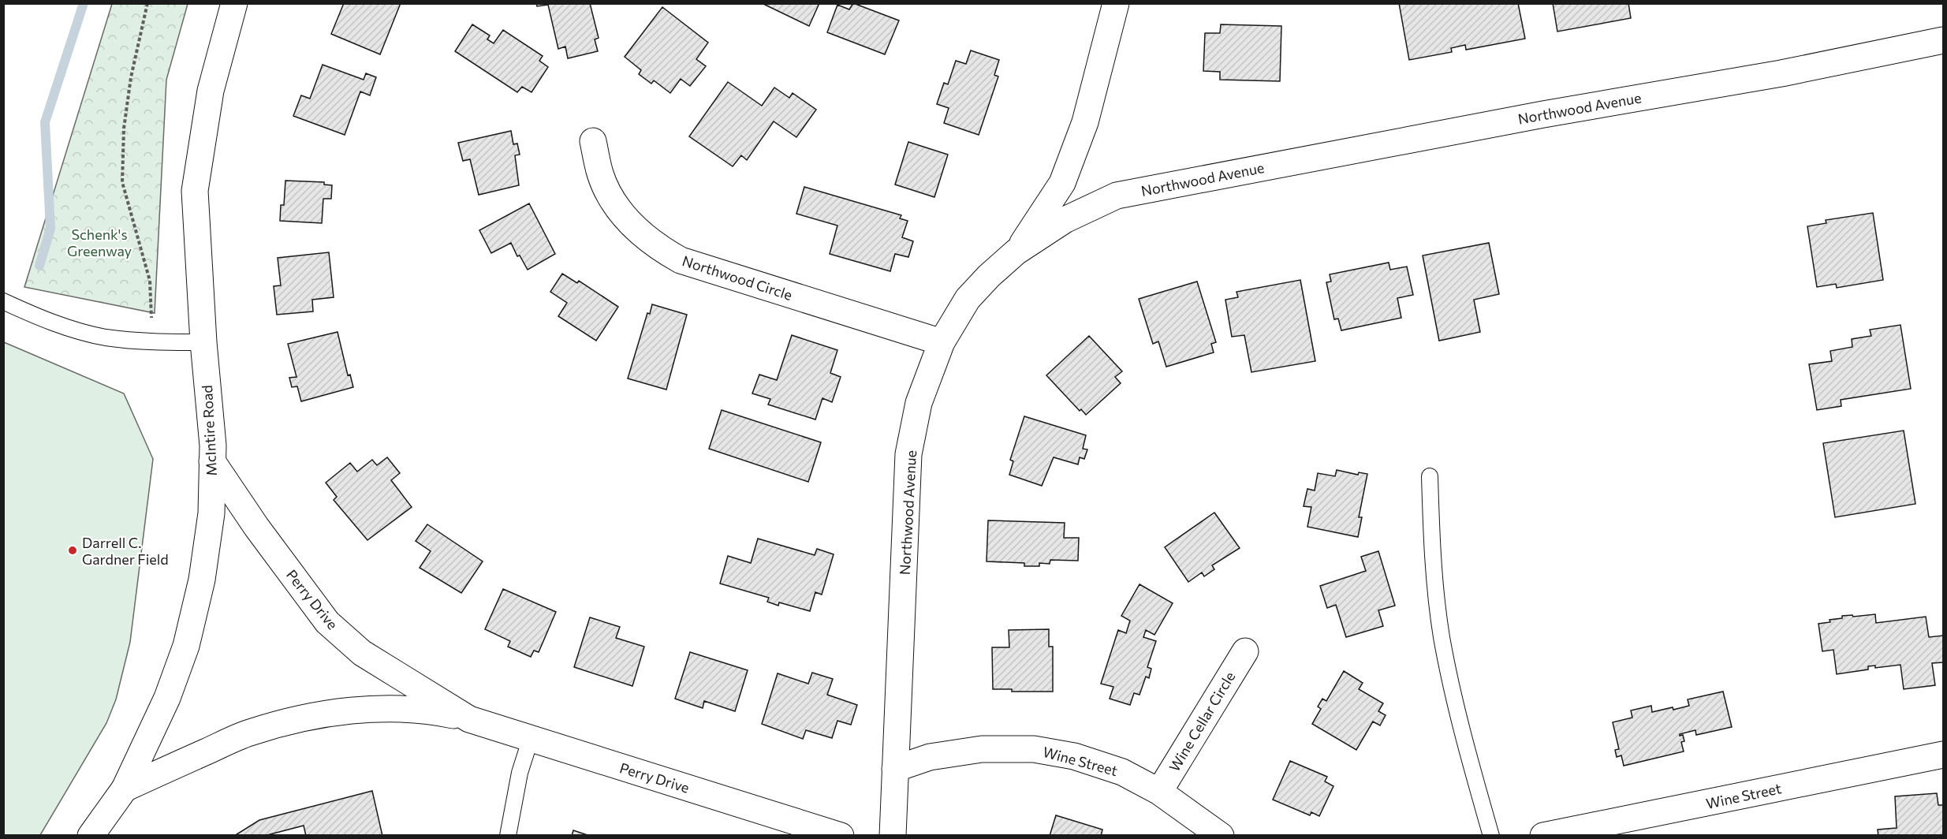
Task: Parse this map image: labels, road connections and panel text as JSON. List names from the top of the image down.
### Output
{
  "streets": {
    "street": [
      "Northwood Avenue",
      "Northwood Circle",
      "McIntire Road",
      "Perry Drive",
      "Wine Cellar Circle",
      "Wine Street"
    ]
  },
  "crossings": [
    ["Northwood Avenue", "Northwood Circle"],
    ["Northwood Avenue", "Wine Street"],
    ["McIntire Road", "Perry Drive"],
    ["Wine Cellar Circle", "Wine Street"]
  ],
  "parks": ["Schenk's Greenway"],
  "places": ["Darrell C. Gardner Field"]
}
